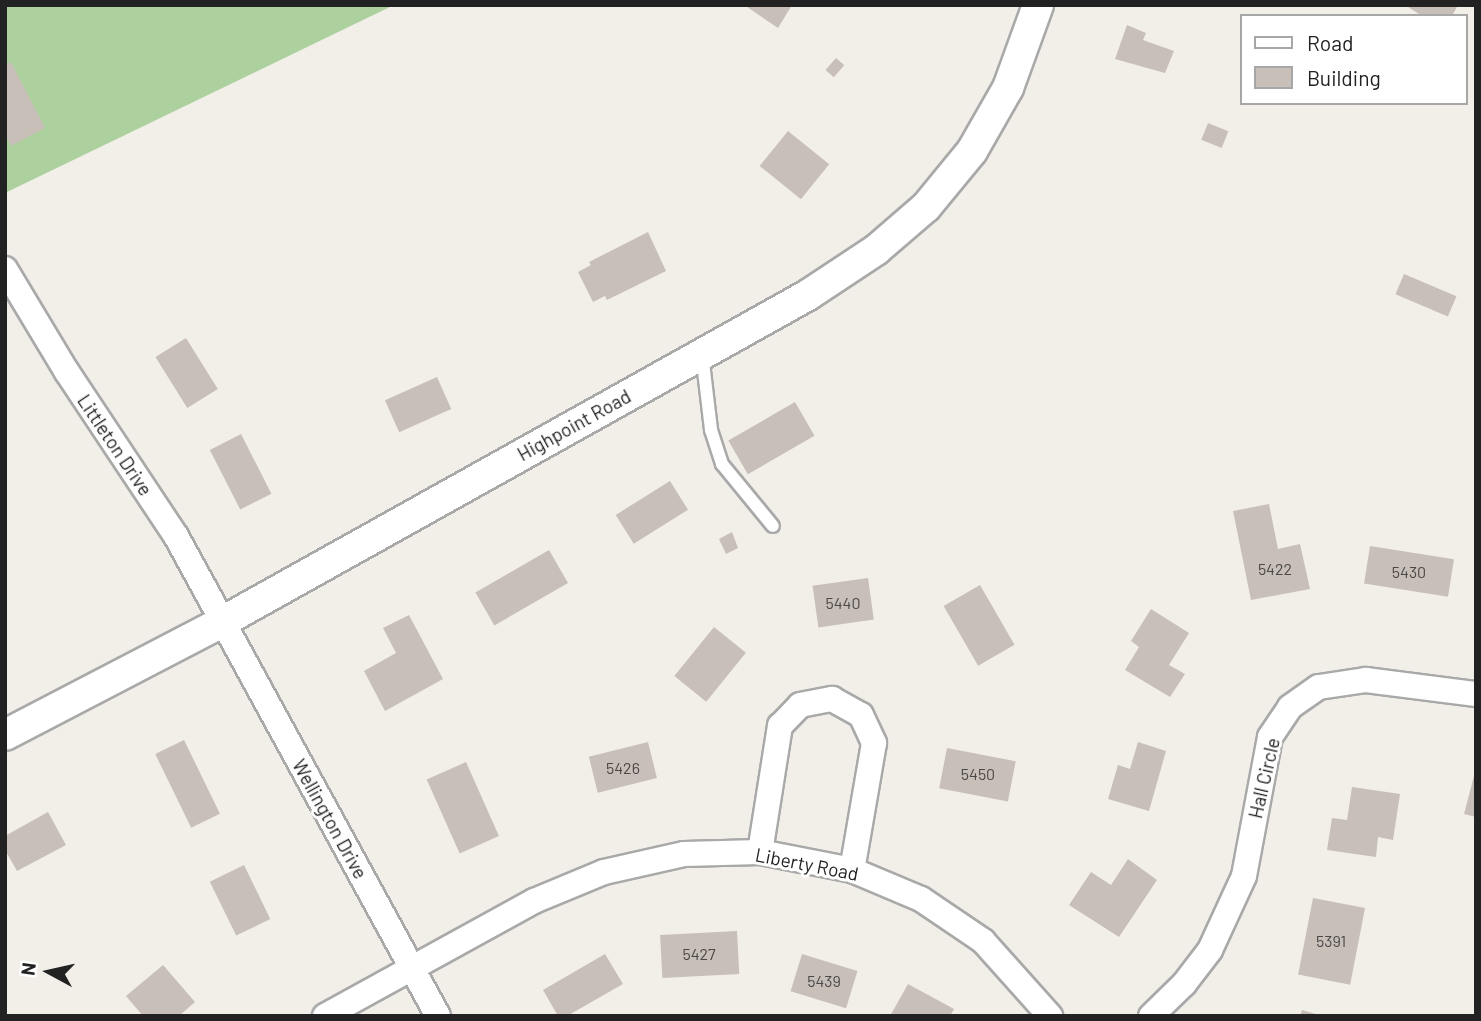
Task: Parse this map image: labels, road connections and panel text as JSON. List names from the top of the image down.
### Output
{
  "streets": {
    "street": [
      "Highpoint Road",
      "Littleton Drive",
      "Hall Circle",
      "Wellington Drive",
      "Liberty Road"
    ]
  },
  "crossings": [
    ["Highpoint Road", "Littleton Drive"],
    ["Highpoint Road", "Wellington Drive"],
    ["Littleton Drive", "Wellington Drive"],
    ["Wellington Drive", "Liberty Road"]
  ],
  "house_numbers": [
    "5422",
    "5430",
    "5440",
    "5426",
    "5450",
    "5391",
    "5427",
    "5439"
  ],
  "legend": ["Road", "Building"],
  "north": "left"
}
